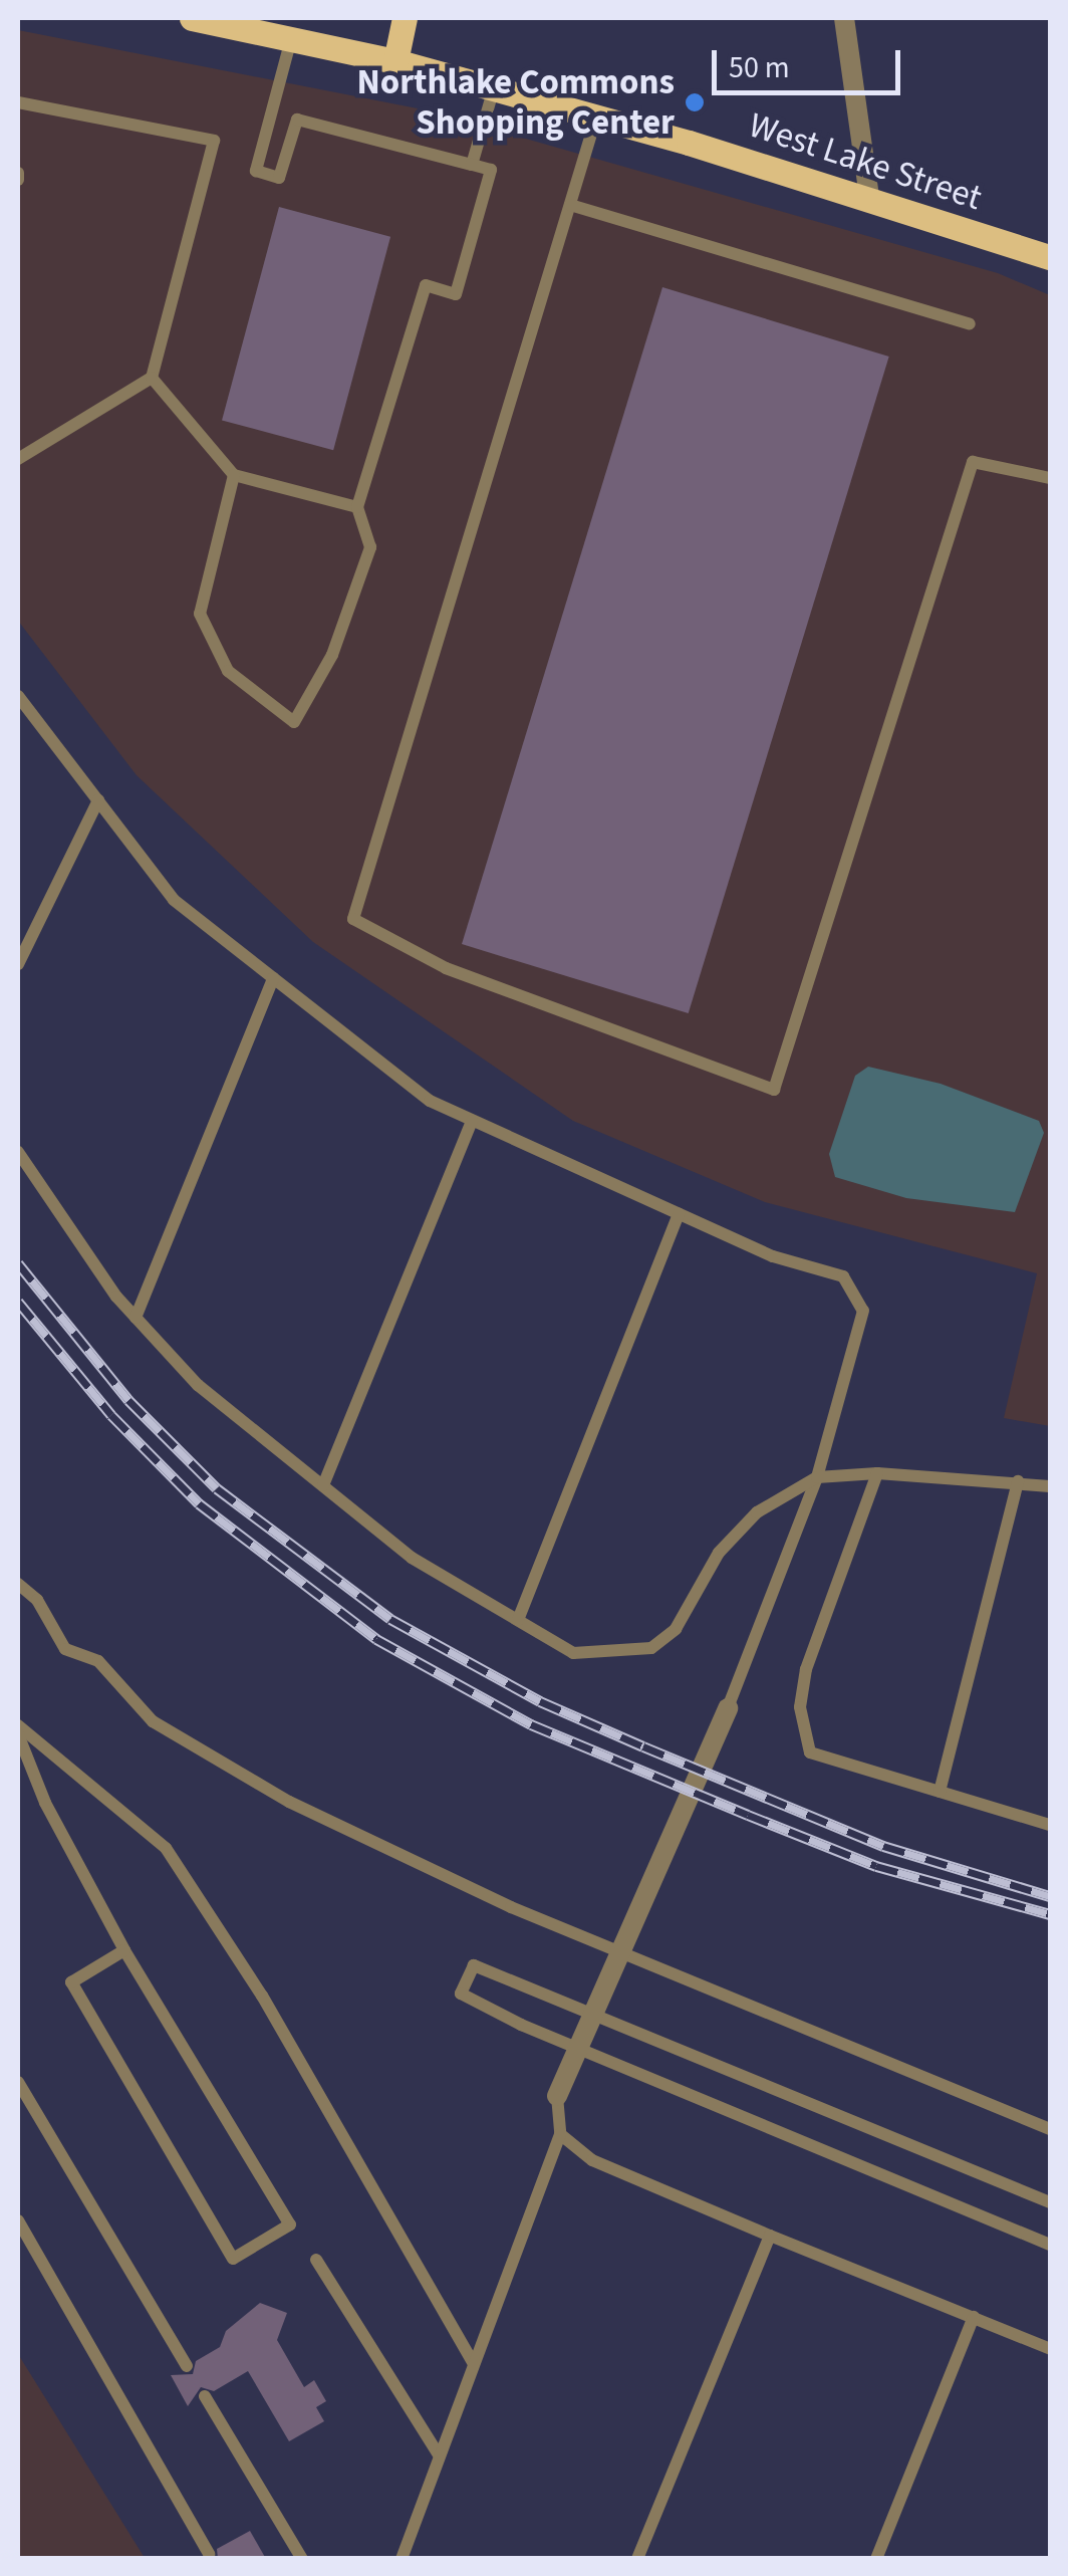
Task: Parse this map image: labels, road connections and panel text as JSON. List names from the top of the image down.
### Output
{
  "streets": {
    "main road": ["West Lake Street"]
  },
  "places": ["Northlake Commons Shopping Center"],
  "scale_bar": "50 m"
}
